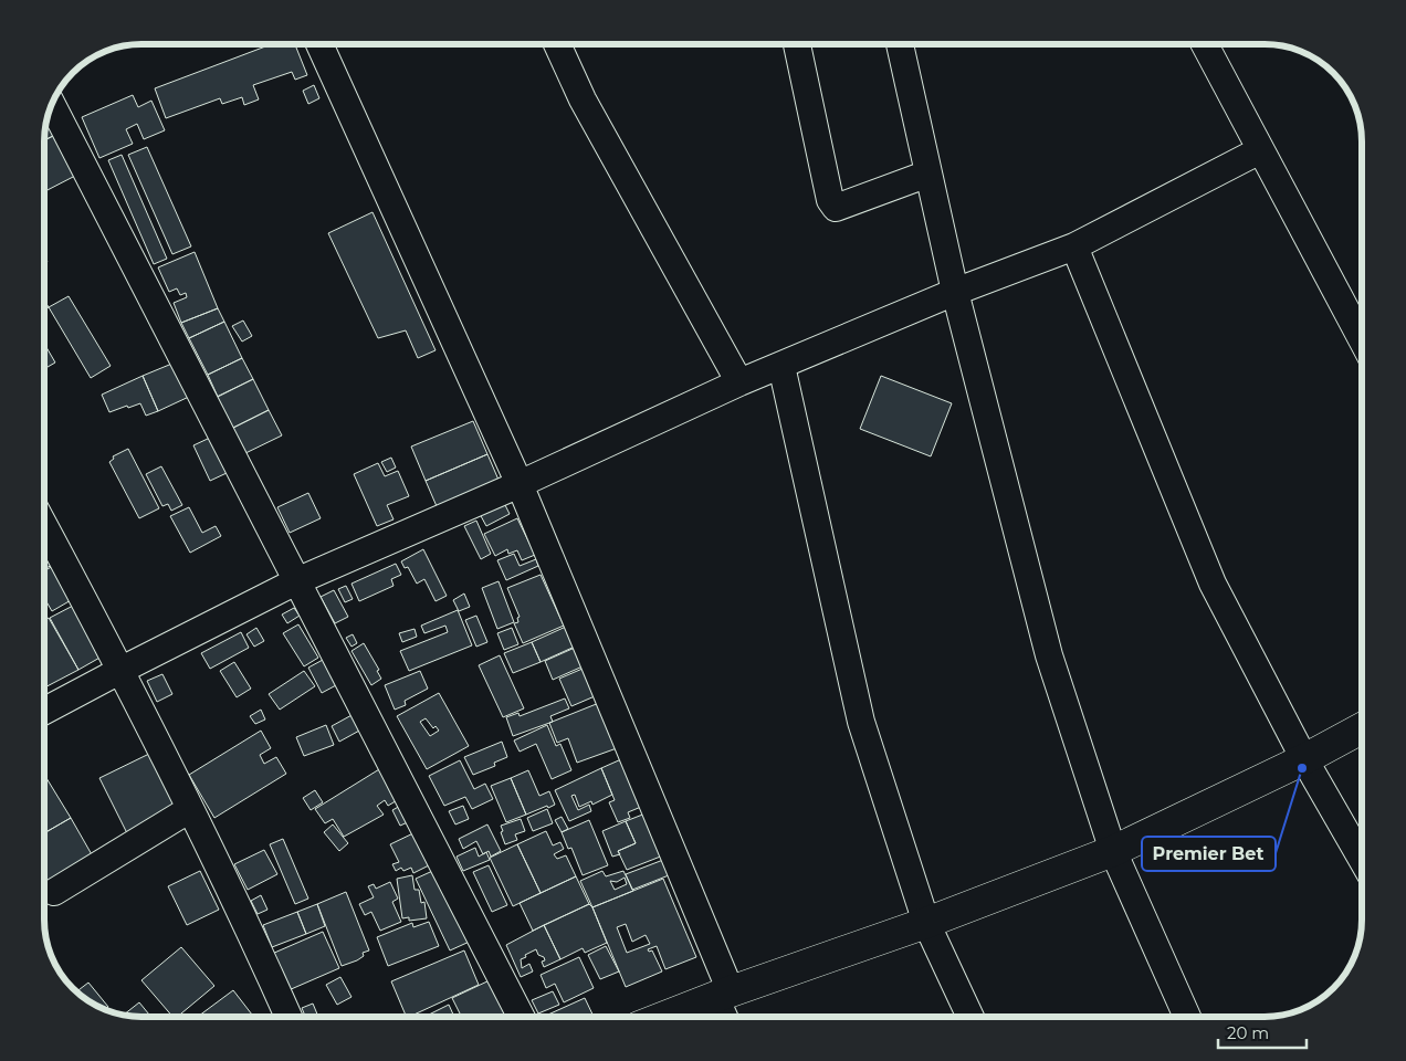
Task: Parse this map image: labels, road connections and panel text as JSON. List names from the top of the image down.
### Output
{
  "places": ["Premier Bet"],
  "scale_bar": "20 m"
}
